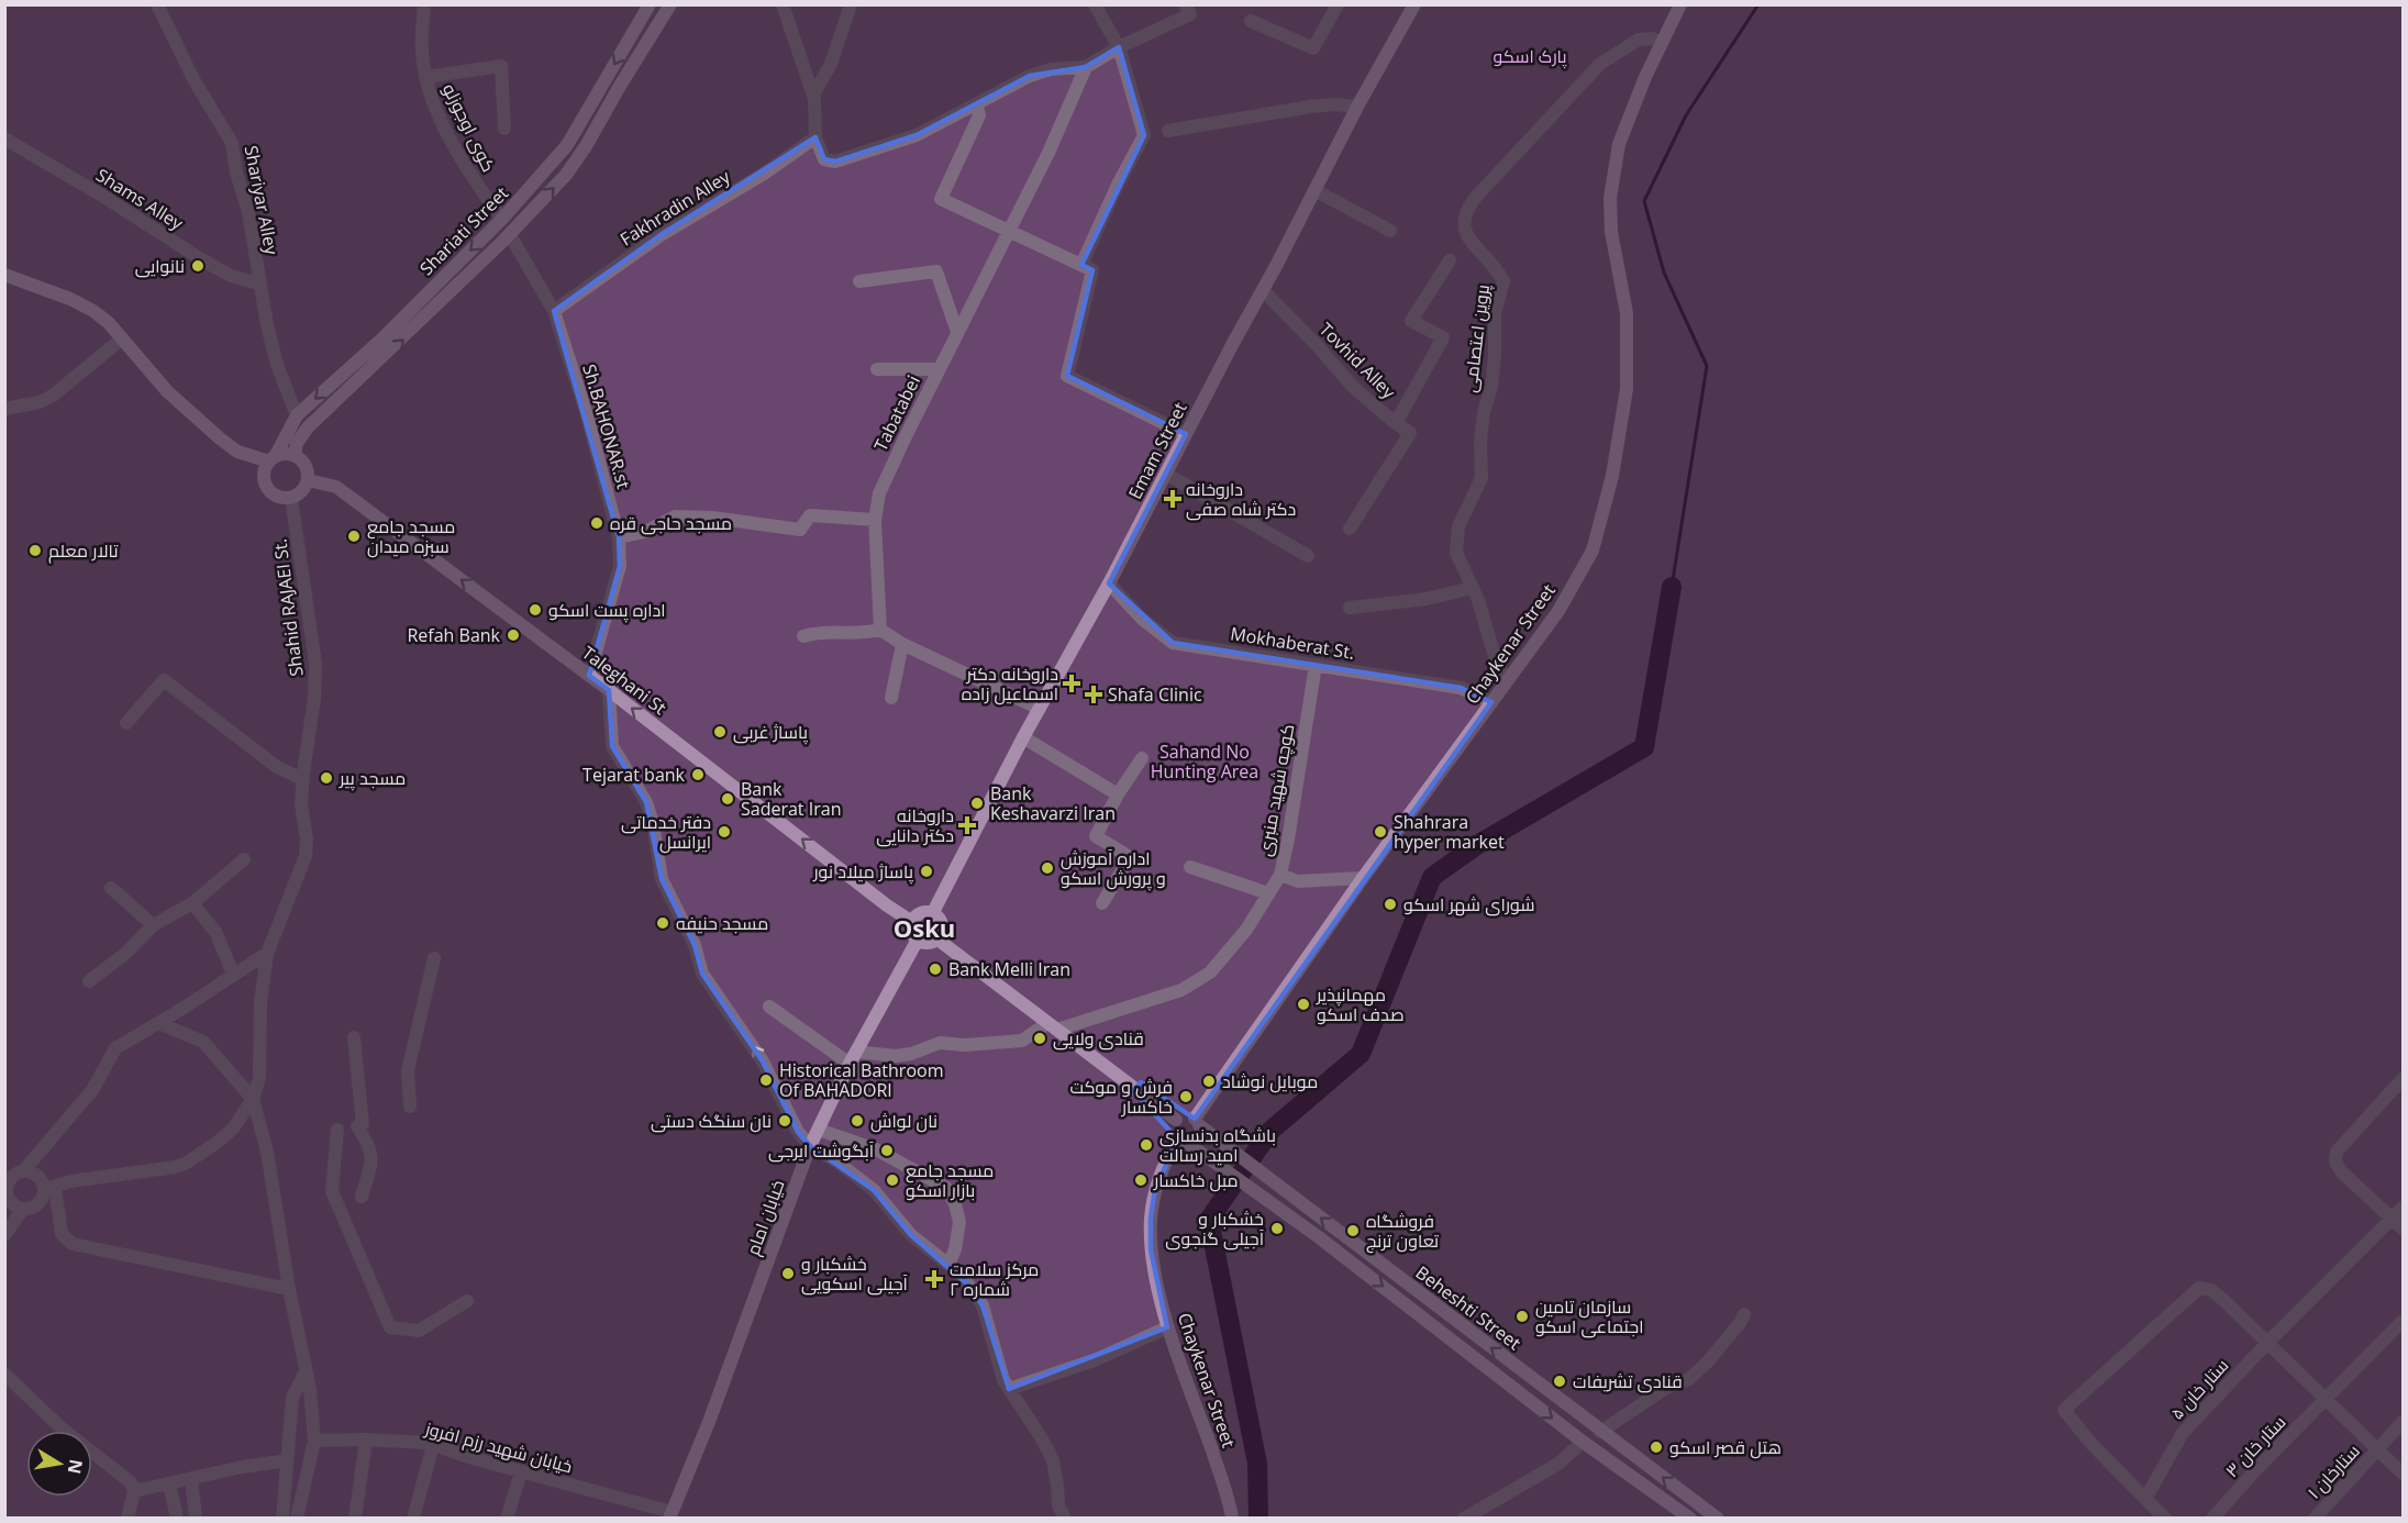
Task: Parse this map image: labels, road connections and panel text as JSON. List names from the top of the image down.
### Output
{
  "streets": {
    "main road": [
      "Shariati Street",
      "Emam Street",
      "Chaykenar Street",
      "Taleghani St",
      "خیابان امام",
      "Beheshti Street"
    ],
    "street": [
      "کوی اوجوزلو",
      "Shams Alley",
      "Shariyar Alley",
      "Fakhradin Alley",
      "پروین اعتصامی",
      "Tovhid Alley",
      "Tabatabei",
      "Sh.BAHONAR.st",
      "Shahid RAJAEI St.",
      "Mokhaberat St.",
      "کوچه شهید منبری",
      "ستار خان ۵",
      "ستار خان ۳",
      "خیابان شهید رزم افروز",
      "ستارخان ۱"
    ]
  },
  "crossings": [
    ["کوی اوجوزلو", "Shariati Street"],
    ["Shams Alley", "Shariyar Alley"],
    ["Shariyar Alley", "Shariati Street"],
    ["Fakhradin Alley", "Sh.BAHONAR.st"],
    ["Shariati Street", "Sh.BAHONAR.st"],
    ["Shariati Street", "Shahid RAJAEI St."],
    ["Shariati Street", "Taleghani St"],
    ["پروین اعتصامی", "Chaykenar Street"],
    ["Tovhid Alley", "Emam Street"],
    ["Sh.BAHONAR.st", "Taleghani St"],
    ["Emam Street", "Mokhaberat St."],
    ["Emam Street", "Taleghani St"],
    ["Emam Street", "خیابان امام"],
    ["Shahid RAJAEI St.", "Taleghani St"],
    ["Mokhaberat St.", "Chaykenar Street"],
    ["Mokhaberat St.", "کوچه شهید منبری"],
    ["Chaykenar Street", "Beheshti Street"],
    ["Taleghani St", "خیابان امام"],
    ["کوچه شهید منبری", "خیابان امام"],
    ["خیابان امام", "خیابان شهید رزم افروز"]
  ],
  "one_way": ["Taleghani St"],
  "districts": ["Osku"],
  "parks": ["پارک اسکو", "Sahand No Hunting Area"],
  "places": {
    "other": [
      "نانوایی",
      "مسجد حاجی قره",
      "مسجد جامع سبزه میدان",
      "تالار معلم",
      "اداره پست اسکو",
      "Refah Bank",
      "پاساژ غربی",
      "Tejarat bank",
      "مسجد پیر",
      "Bank Saderat Iran",
      "Bank Keshavarzi Iran",
      "دفتر خدماتی ایرانسل",
      "Shahrara hyper market",
      "اداره آموزش و پرورش اسکو",
      "پاساژ میلاد نور",
      "شورای شهر اسکو",
      "مسجد حنیفه",
      "Bank Melli Iran",
      "مهمانپذیر صدف اسکو",
      "قنادی ولایی",
      "Historical Bathroom Of BAHADORI",
      "موبایل نوشاد",
      "فرش و موکت خاکسار",
      "نان سنگک دستی",
      "نان لواش",
      "باشگاه بدنسازی امید رسالت",
      "آبگوشت ایرجی",
      "مسجد جامع بازار اسکو",
      "مبل خاکسار",
      "خشکبار و آجیلی گنجوی",
      "فروشگاه تعاون ترنج",
      "خشکبار و آجیلی اسکویی",
      "سازمان تامین اجتماعی اسکو",
      "قنادی تشریفات",
      "هتل قصر اسکو"
    ],
    "health": [
      "داروخانه دکتر شاه صفی",
      "داروخانه دکتر اسماعیل زاده",
      "Shafa Clinic",
      "داروخانه دکتر دانایی",
      "مرکز سلامت شماره ۲"
    ]
  },
  "north": "right"
}
